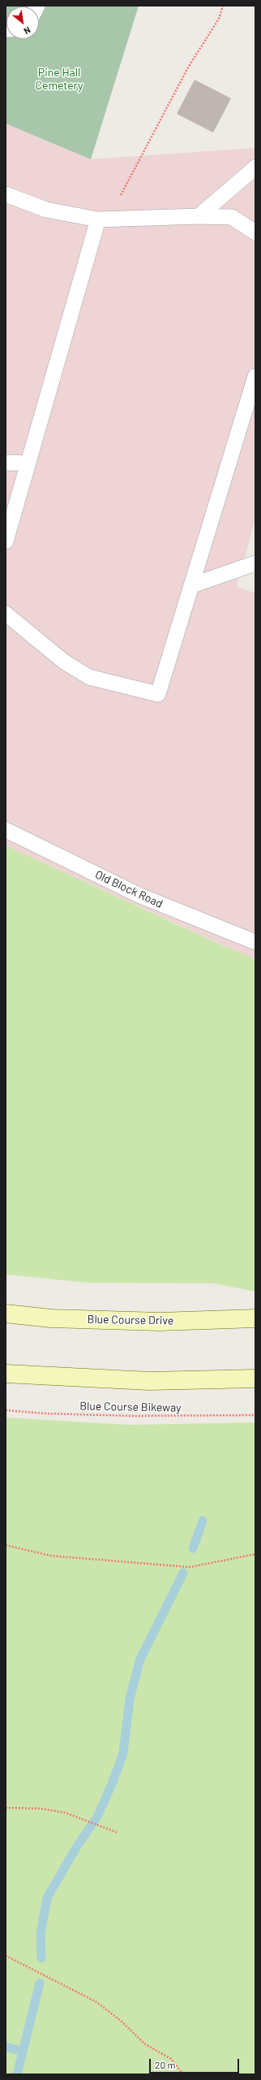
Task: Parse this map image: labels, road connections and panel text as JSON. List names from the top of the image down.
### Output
{
  "streets": {
    "main road": ["Blue Course Drive"],
    "lane": ["Old Block Road"],
    "path": ["Blue Course Bikeway"]
  },
  "parks": ["Pine Hall Cemetery"],
  "scale_bar": "20 m",
  "north": "bottom right"
}
